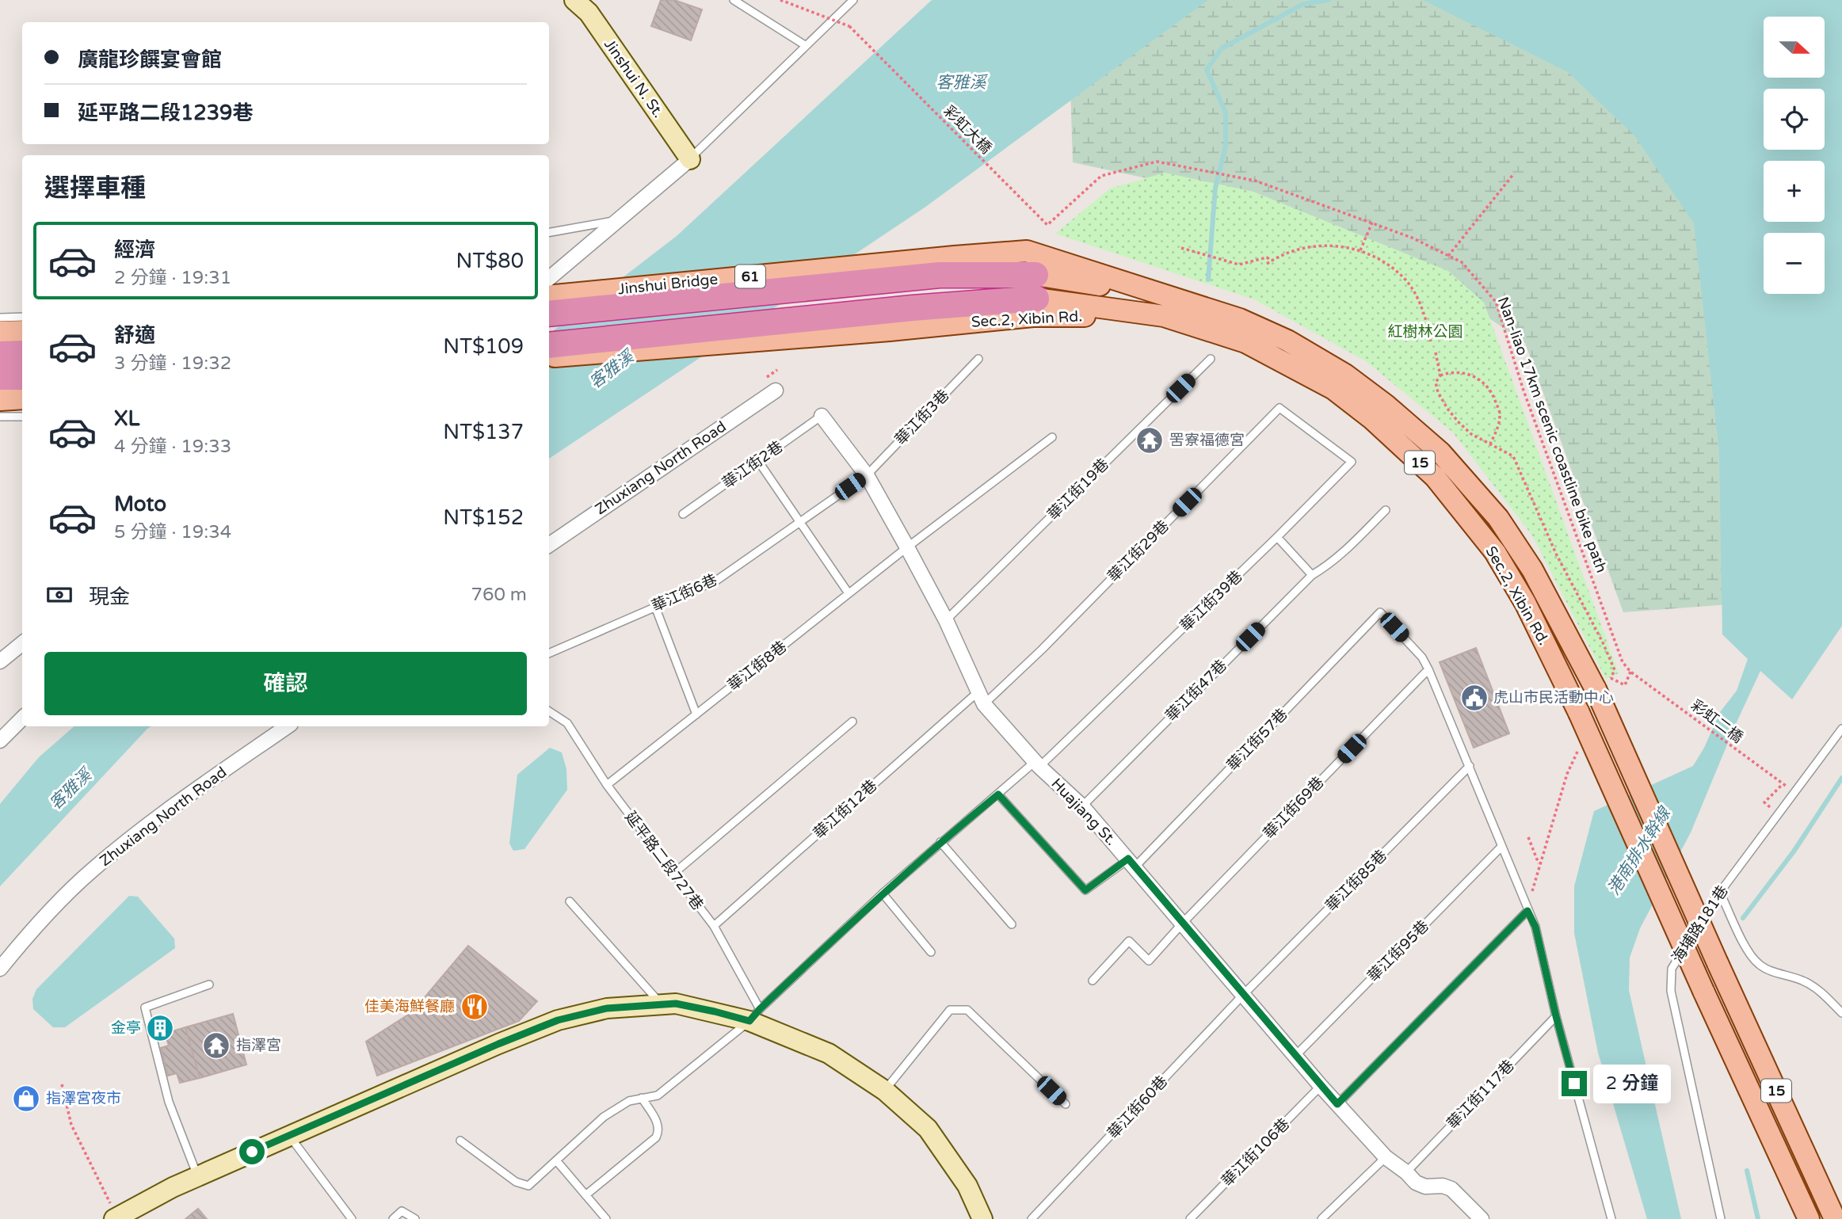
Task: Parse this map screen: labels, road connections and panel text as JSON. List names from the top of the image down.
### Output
{
  "streets": {
    "highway": ["61", "Jinshui Bridge"],
    "main road": ["Sec.2, Xibin Rd.", "15"],
    "street": ["Jinshui N. St.", "Zhuxiang North Road", "Huajiang St."],
    "lane": [
      "華江街3巷",
      "華江街2巷",
      "華江街19巷",
      "華江街29巷",
      "華江街6巷",
      "華江街39巷",
      "華江街8巷",
      "華江街47巷",
      "華江街57巷",
      "華江街69巷",
      "華江街12巷",
      "延平路二段727巷",
      "華江街85巷",
      "海埔路181巷",
      "華江街95巷",
      "華江街117巷",
      "華江街60巷",
      "華江街106巷"
    ],
    "path": ["彩虹大橋", "Nan-liao 17km scenic coastline bike path", "彩虹二橋"]
  },
  "crossings": [
    ["彩虹大橋", "Nan-liao 17km scenic coastline bike path"],
    ["61", "Jinshui Bridge"],
    ["61", "Sec.2, Xibin Rd."],
    ["Jinshui Bridge", "Sec.2, Xibin Rd."],
    ["Sec.2, Xibin Rd.", "15"],
    ["華江街3巷", "華江街6巷"],
    ["華江街3巷", "Huajiang St."],
    ["Nan-liao 17km scenic coastline bike path", "彩虹二橋"],
    ["華江街2巷", "Huajiang St."],
    ["華江街19巷", "Huajiang St."],
    ["華江街29巷", "華江街39巷"],
    ["華江街29巷", "華江街12巷"],
    ["華江街29巷", "Huajiang St."],
    ["華江街6巷", "Huajiang St."],
    ["華江街39巷", "華江街57巷"],
    ["華江街39巷", "Huajiang St."],
    ["華江街39巷", "延平路二段727巷"],
    ["華江街8巷", "Huajiang St."],
    ["華江街8巷", "延平路二段727巷"],
    ["華江街47巷", "Huajiang St."],
    ["華江街57巷", "華江街69巷"],
    ["華江街57巷", "Huajiang St."],
    ["華江街69巷", "Huajiang St."],
    ["華江街12巷", "Huajiang St."],
    ["華江街12巷", "延平路二段727巷"],
    ["Huajiang St.", "華江街85巷"],
    ["Huajiang St.", "華江街95巷"],
    ["Huajiang St.", "華江街117巷"],
    ["Huajiang St.", "華江街60巷"],
    ["Huajiang St.", "華江街106巷"],
    ["華江街85巷", "華江街60巷"]
  ],
  "water": ["客雅溪", "港南排水幹線"],
  "parks": ["紅樹林公園"],
  "places": {
    "temple": ["罟寮福德宮", "指澤宮"],
    "public building": ["虎山市民活動中心"],
    "restaurant": ["佳美海鮮餐廳"],
    "building": ["金亭"],
    "shop": ["指澤宮夜市"]
  },
  "north": "right",
  "page": {
    "map_buttons": ["+", "−"],
    "banner": ["廣龍珍饌宴會館", "延平路二段1239巷"],
    "heading": "選擇車種",
    "list": [
      {
        "name": "經濟",
        "note": "2 分鐘 · 19:31",
        "value": "NT$80"
      },
      {
        "name": "舒適",
        "note": "3 分鐘 · 19:32",
        "value": "NT$109"
      },
      {
        "name": "XL",
        "note": "4 分鐘 · 19:33",
        "value": "NT$137"
      },
      {
        "name": "Moto",
        "note": "5 分鐘 · 19:34",
        "value": "NT$152"
      }
    ],
    "pay": ["現金", "760 m"],
    "buttons": "確認",
    "bubble": "2 分鐘"
  }
}
